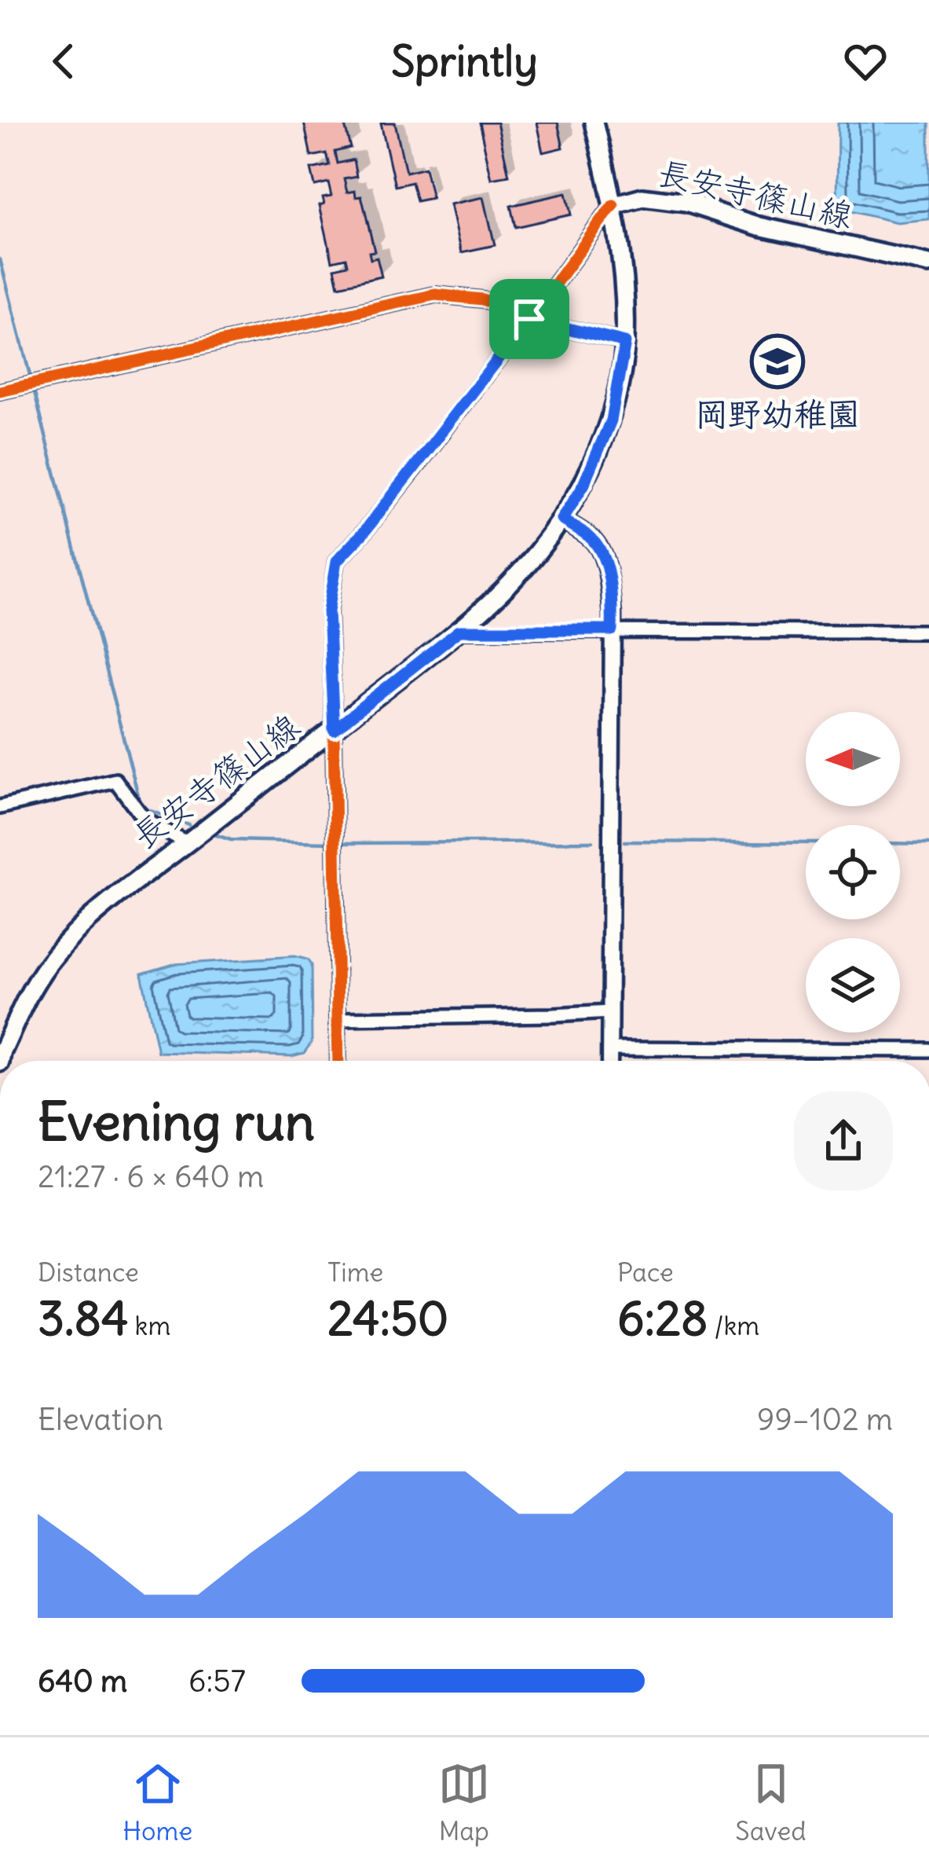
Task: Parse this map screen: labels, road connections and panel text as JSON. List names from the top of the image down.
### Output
{
  "streets": {
    "main road": ["長安寺篠山線"]
  },
  "places": {
    "school or university": ["岡野幼稚園"]
  },
  "north": "left",
  "page": {
    "header": "Sprintly",
    "heading": ["Evening run", "21:27 · 6 × 640 m"],
    "stats": [
      ["Distance", "3.84 km"],
      ["Time", "24:50"],
      ["Pace", "6:28 /km"]
    ],
    "chart": ["Elevation", "99–102 m"],
    "list": [
      {
        "name": "640 m",
        "note": "6:57"
      }
    ],
    "tabs": ["Home", "Map", "Saved"]
  }
}
